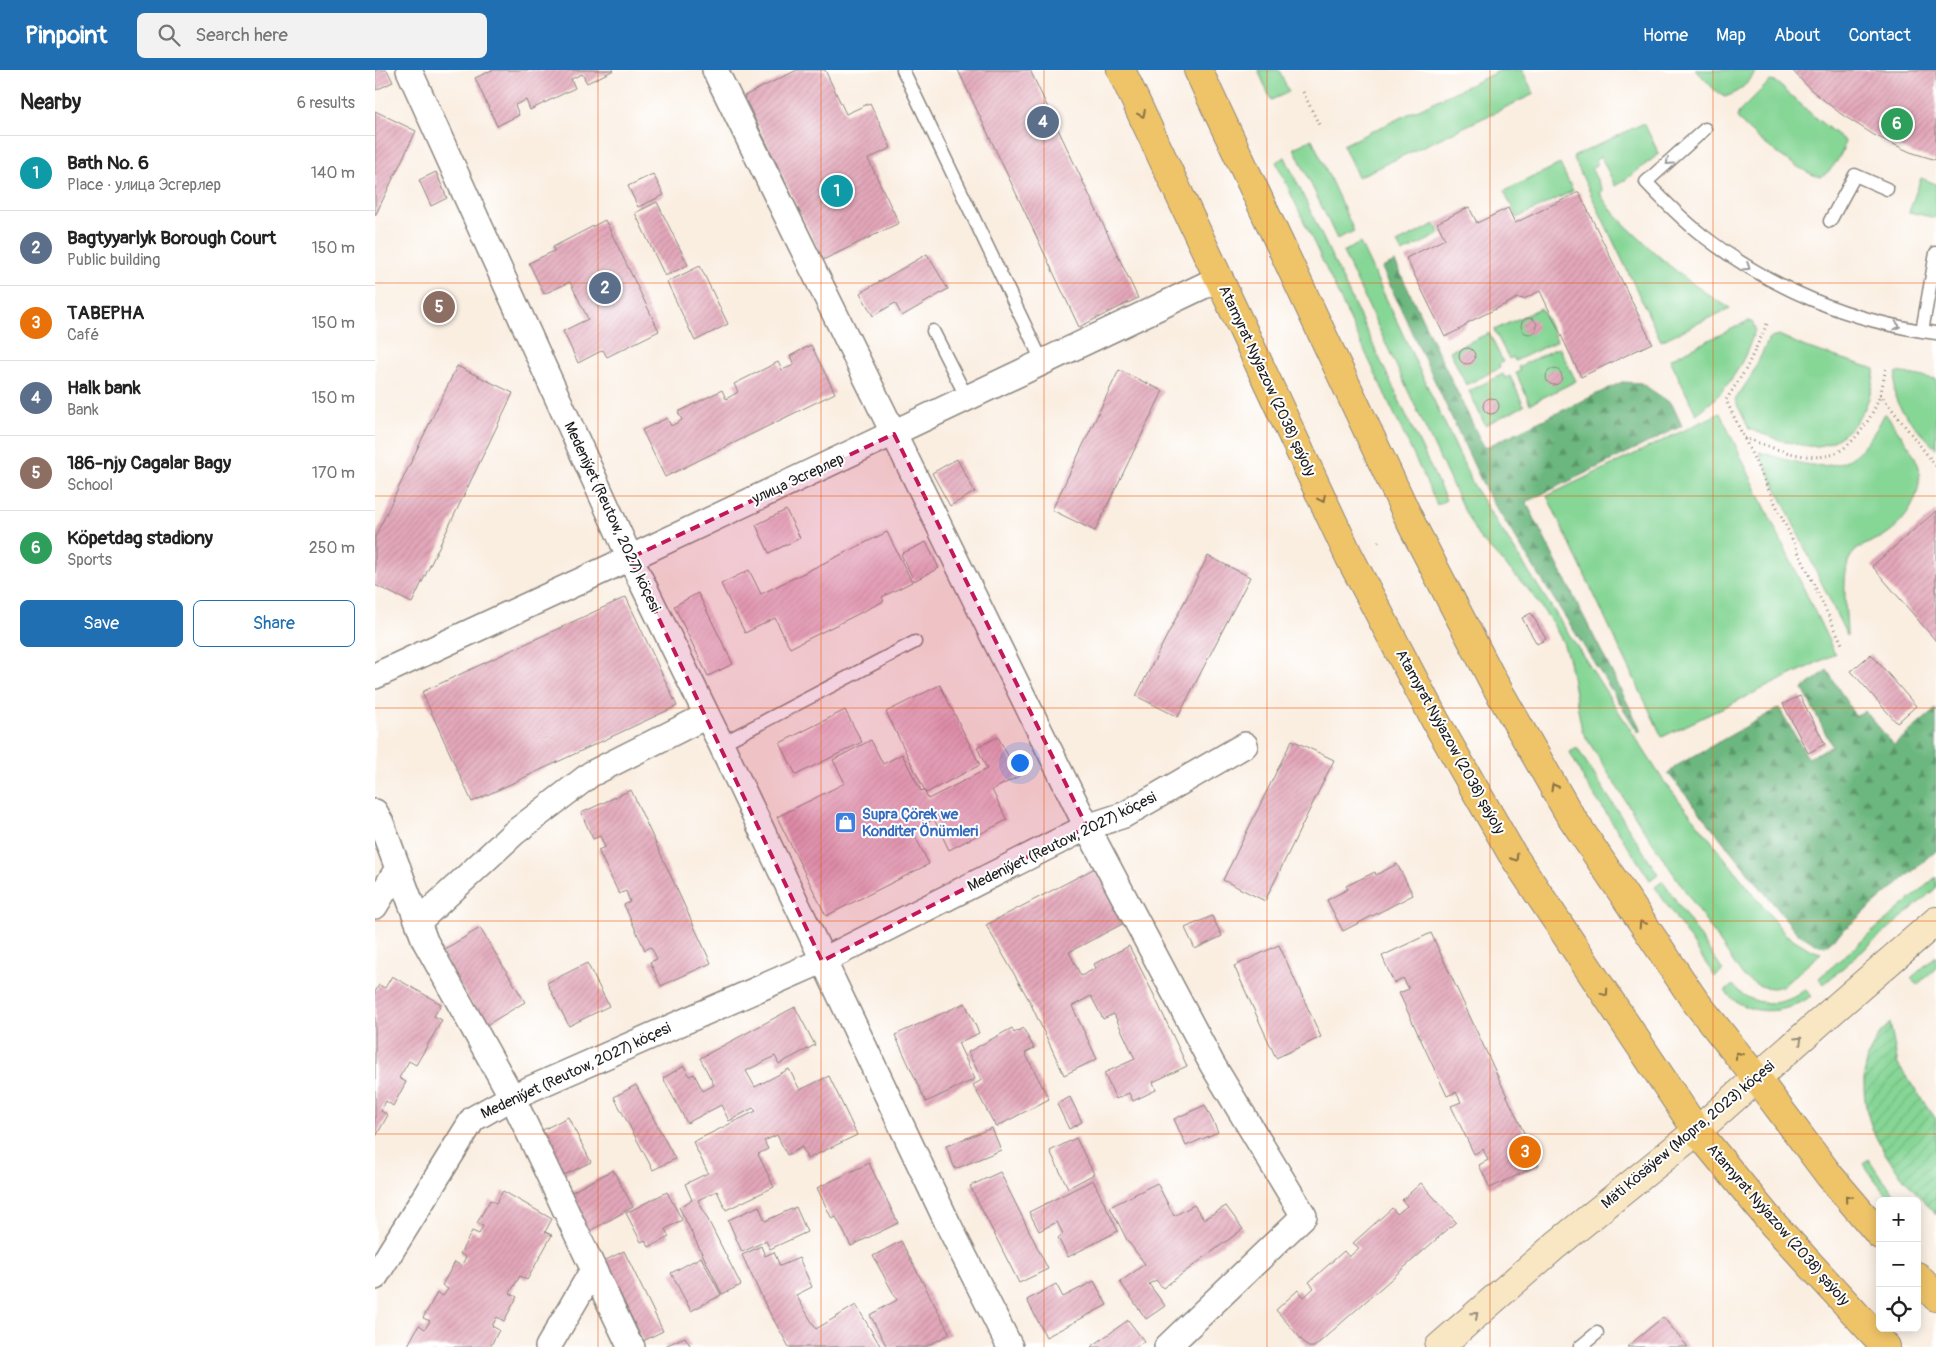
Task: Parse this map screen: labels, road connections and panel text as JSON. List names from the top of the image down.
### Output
{
  "streets": {
    "main road": ["Atamyrat Nyýazow (2038) şaýoly"],
    "street": ["улица Эсгерлер", "Medeniýet (Reutow, 2027) köçesi", "Mäti Kösäýew (Mopra, 2023) köçesi"]
  },
  "crossings": [
    ["Atamyrat Nyýazow (2038) şaýoly", "улица Эсгерлер"],
    ["Atamyrat Nyýazow (2038) şaýoly", "Mäti Kösäýew (Mopra, 2023) köçesi"],
    ["улица Эсгерлер", "Medeniýet (Reutow, 2027) köçesi"]
  ],
  "one_way": ["Mäti Kösäýew (Mopra, 2023) köçesi"],
  "places": {
    "shop": ["Supra Çörek we Konditer Önümleri"]
  },
  "page": {
    "header": "Pinpoint",
    "search": "Search here",
    "nav": [
      "Home",
      "Map",
      "About",
      "Contact"
    ],
    "heading": ["Nearby", "6 results"],
    "pins": [
      "4",
      "6",
      "1",
      "2",
      "5",
      "3"
    ],
    "list": [
      {
        "mark": "1",
        "name": "Bath No. 6",
        "note": "Place · улица Эсгерлер",
        "value": "140 m"
      },
      {
        "mark": "2",
        "name": "Bagtyyarlyk Borough Court",
        "note": "Public building",
        "value": "150 m"
      },
      {
        "mark": "3",
        "name": "ТАВЕРНА",
        "note": "Café",
        "value": "150 m"
      },
      {
        "mark": "4",
        "name": "Halk bank",
        "note": "Bank",
        "value": "150 m"
      },
      {
        "mark": "5",
        "name": "186-njy Cagalar Bagy",
        "note": "School",
        "value": "170 m"
      },
      {
        "mark": "6",
        "name": "Köpetdag stadiony",
        "note": "Sports",
        "value": "250 m"
      }
    ],
    "buttons": ["Save", "Share"],
    "map_buttons": ["+", "−"]
  }
}
